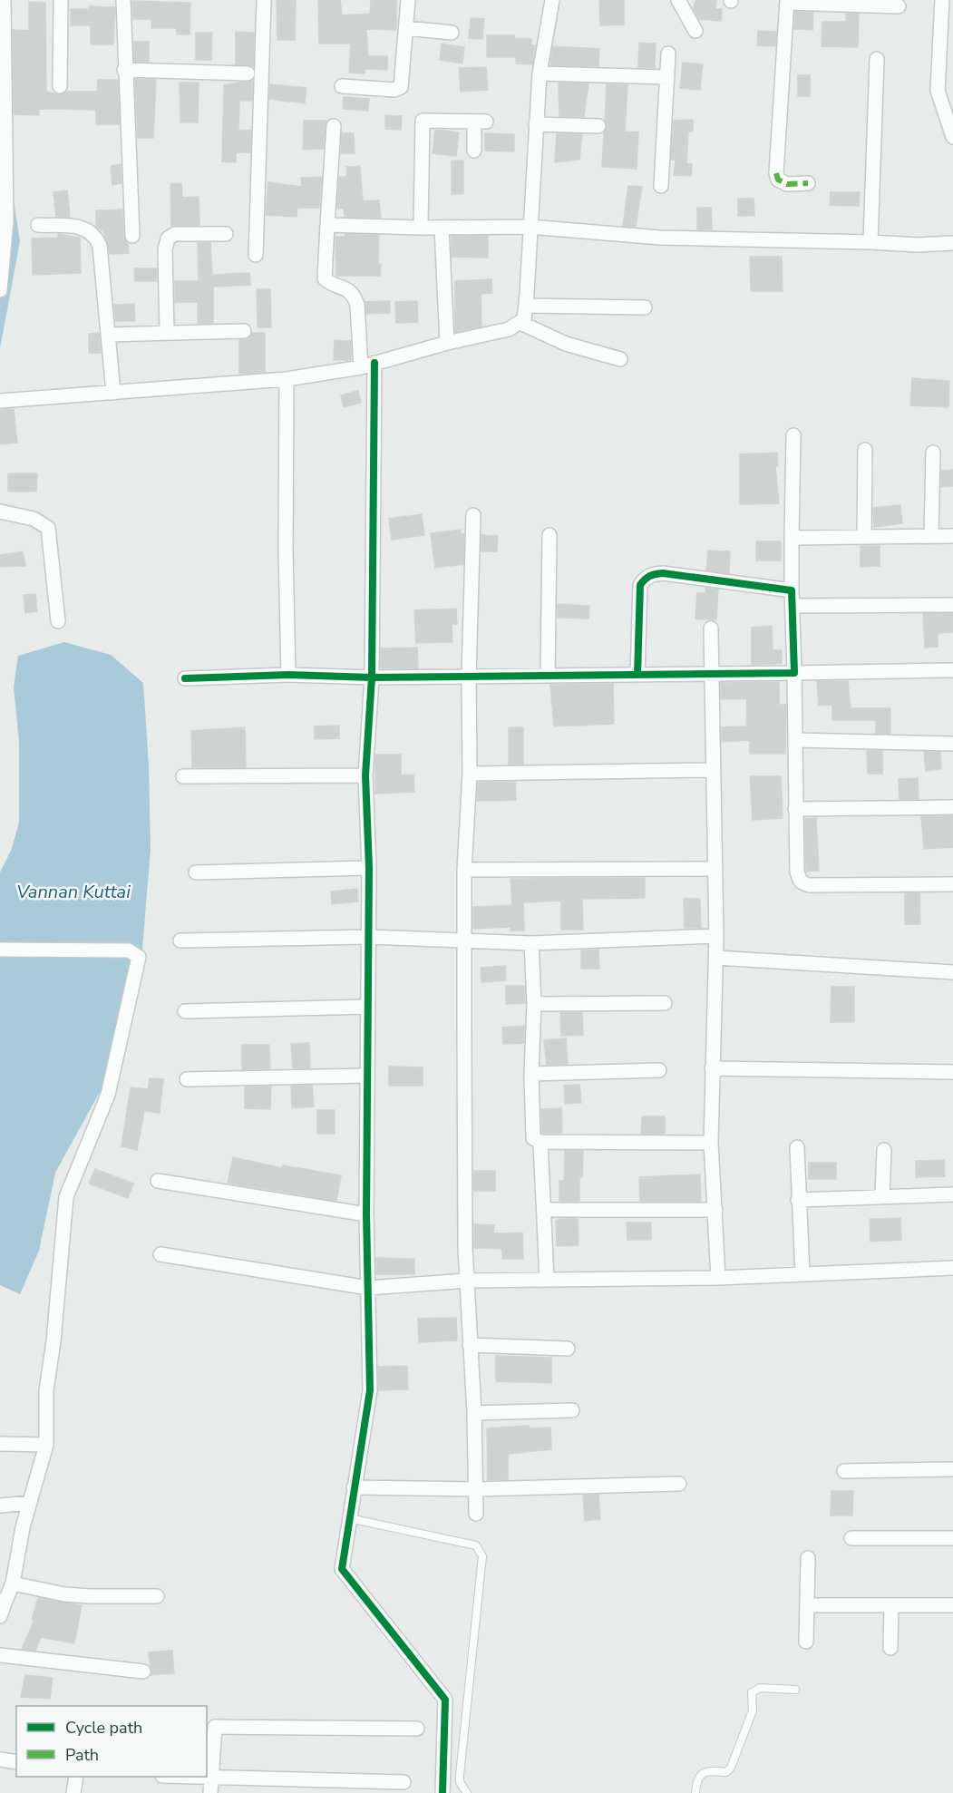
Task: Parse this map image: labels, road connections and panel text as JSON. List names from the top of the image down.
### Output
{
  "water": ["Vannan Kuttai"],
  "legend": ["Cycle path", "Path"]
}
